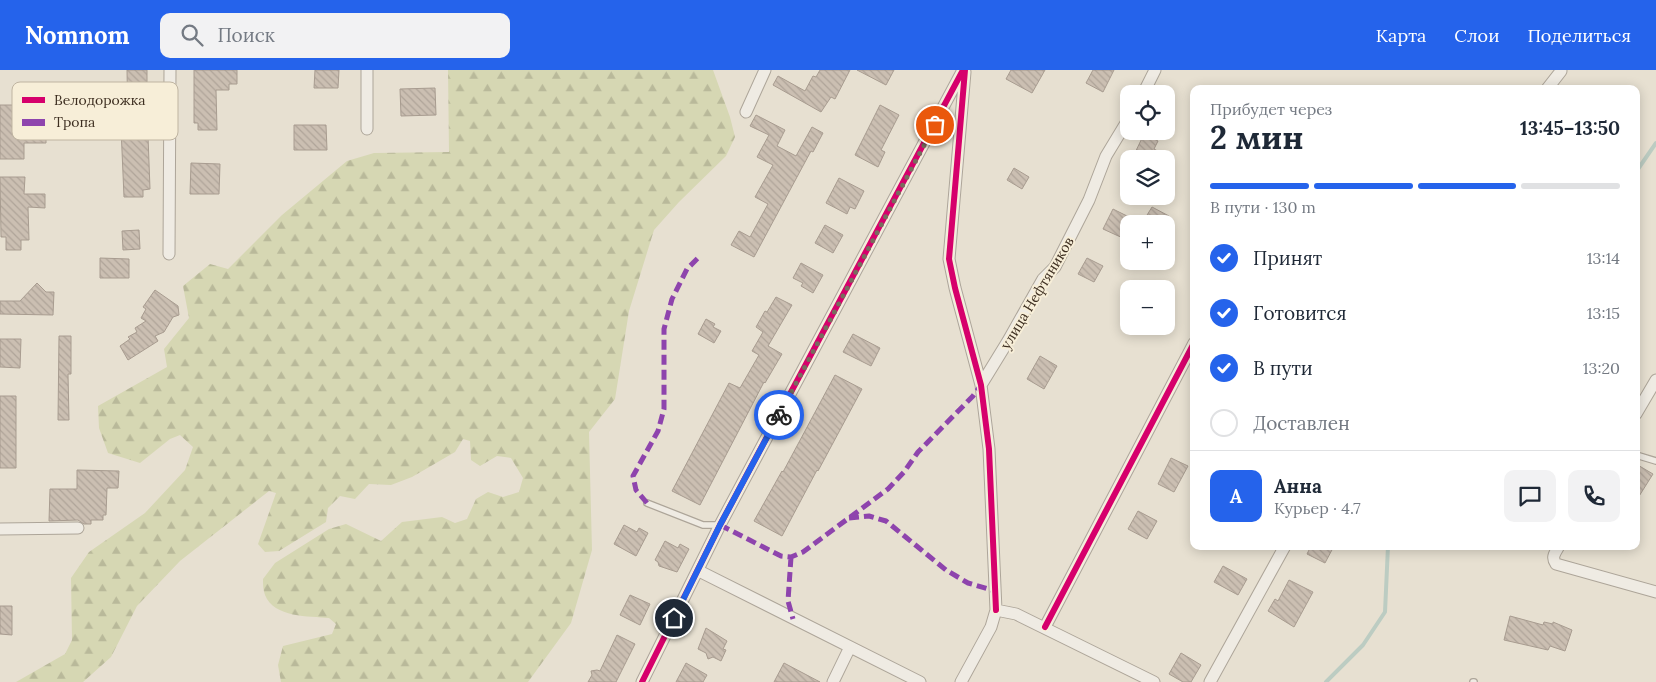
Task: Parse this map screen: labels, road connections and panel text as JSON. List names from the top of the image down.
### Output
{
  "streets": {
    "street": ["улица Нефтяников"]
  },
  "legend": ["Велодорожка", "Тропа"],
  "page": {
    "header": "Nomnom",
    "search": "Поиск",
    "nav": ["Карта", "Слои", "Поделиться"],
    "map_buttons": ["+", "−"],
    "heading": ["2 мин", "Прибудет через", "13:45–13:50"],
    "panel": ["Анна", "Курьер · 4.7"],
    "bar": "В пути · 130 m",
    "list": [
      ["Принят", "13:14"],
      ["Готовится", "13:15"],
      ["В пути", "13:20"],
      "Доставлен"
    ],
    "round": "А"
  }
}
